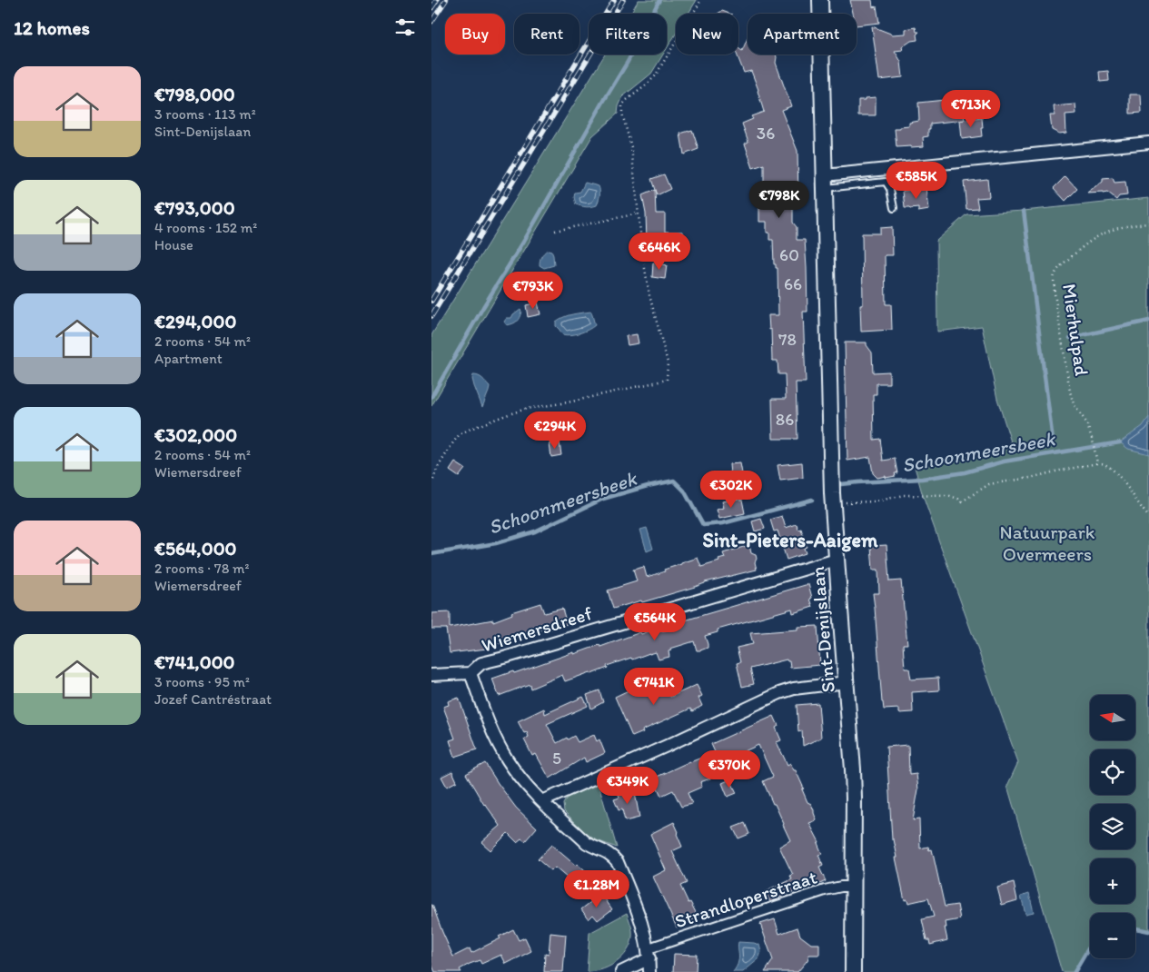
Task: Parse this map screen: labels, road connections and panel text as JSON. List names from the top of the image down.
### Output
{
  "streets": {
    "street": ["Wiemersdreef", "Sint-Denijslaan", "Strandloperstraat"],
    "path": ["Mierhulpad"]
  },
  "crossings": [
    ["Wiemersdreef", "Sint-Denijslaan"],
    ["Sint-Denijslaan", "Strandloperstraat"]
  ],
  "districts": ["Sint-Pieters-Aaigem"],
  "water": ["Schoonmeersbeek"],
  "parks": ["Natuurpark Overmeers"],
  "house_numbers": [
    "36",
    "60",
    "66",
    "78",
    "86",
    "5"
  ],
  "north": "left",
  "page": {
    "heading": "12 homes",
    "chip": [
      "Buy",
      "Rent",
      "Filters",
      "New",
      "Apartment"
    ],
    "list": [
      {
        "name": "€798,000",
        "note": "3 rooms · 113 m² · Sint-Denijslaan"
      },
      {
        "name": "€793,000",
        "note": "4 rooms · 152 m² · House"
      },
      {
        "name": "€294,000",
        "note": "2 rooms · 54 m² · Apartment"
      },
      {
        "name": "€302,000",
        "note": "2 rooms · 54 m² · Wiemersdreef"
      },
      {
        "name": "€564,000",
        "note": "2 rooms · 78 m² · Wiemersdreef"
      },
      {
        "name": "€741,000",
        "note": "3 rooms · 95 m² · Jozef Cantréstraat"
      }
    ],
    "price": [
      "€713K",
      "€585K",
      "€798K",
      "€646K",
      "€793K",
      "€294K",
      "€302K",
      "€564K",
      "€741K",
      "€370K",
      "€349K",
      "€1.28M"
    ],
    "map_buttons": ["+", "−"]
  }
}
